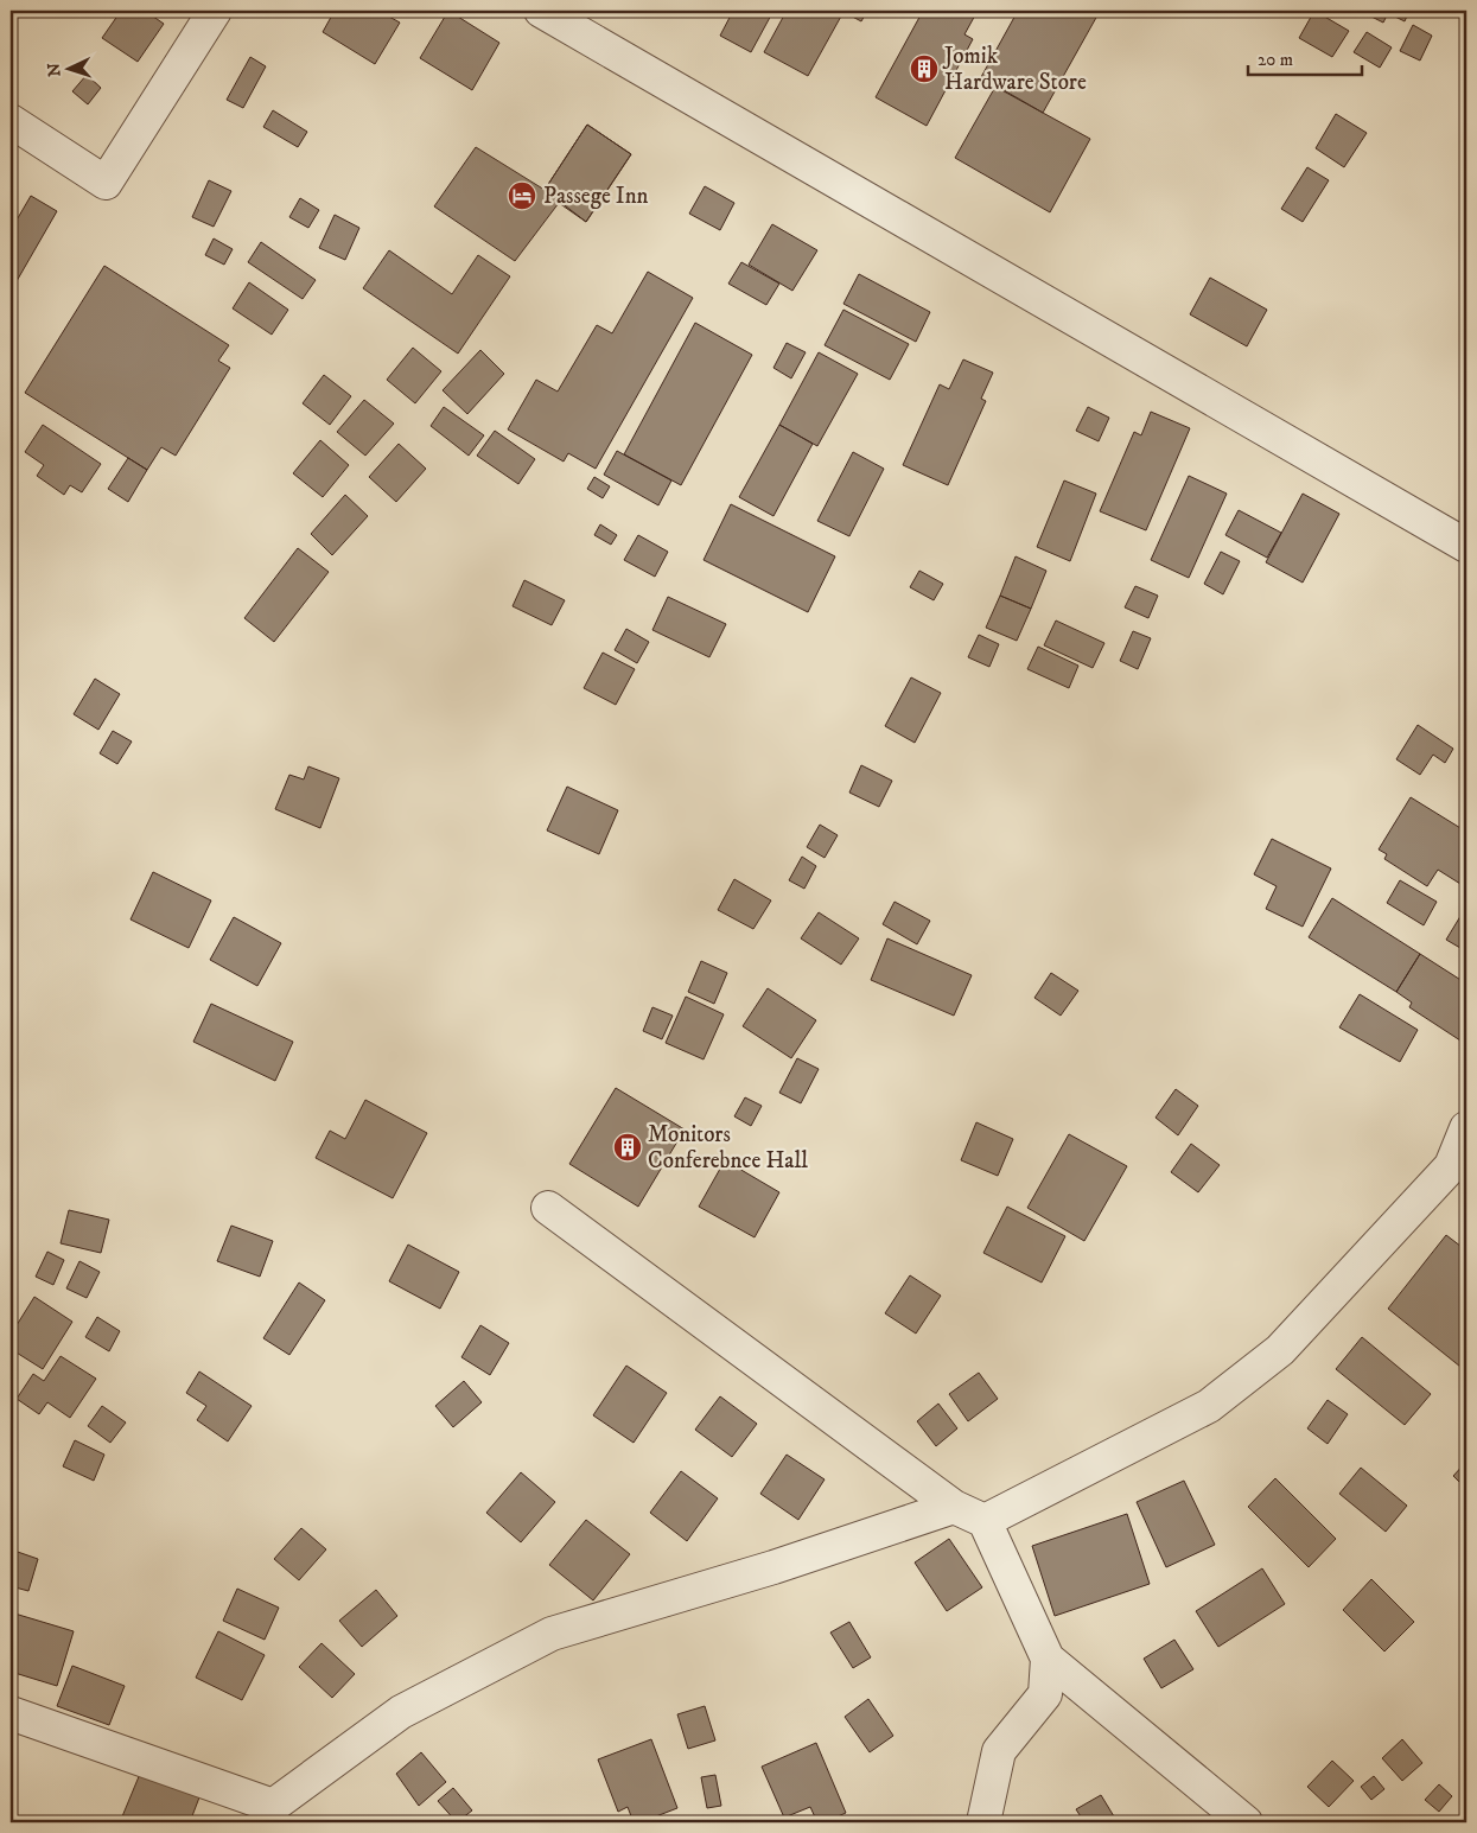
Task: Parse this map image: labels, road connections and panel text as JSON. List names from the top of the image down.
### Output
{
  "places": {
    "building": ["Jomik Hardware Store", "Monitors Conferebnce Hall"],
    "hotel": ["Passege Inn"]
  },
  "scale_bar": "20 m",
  "north": "left"
}
